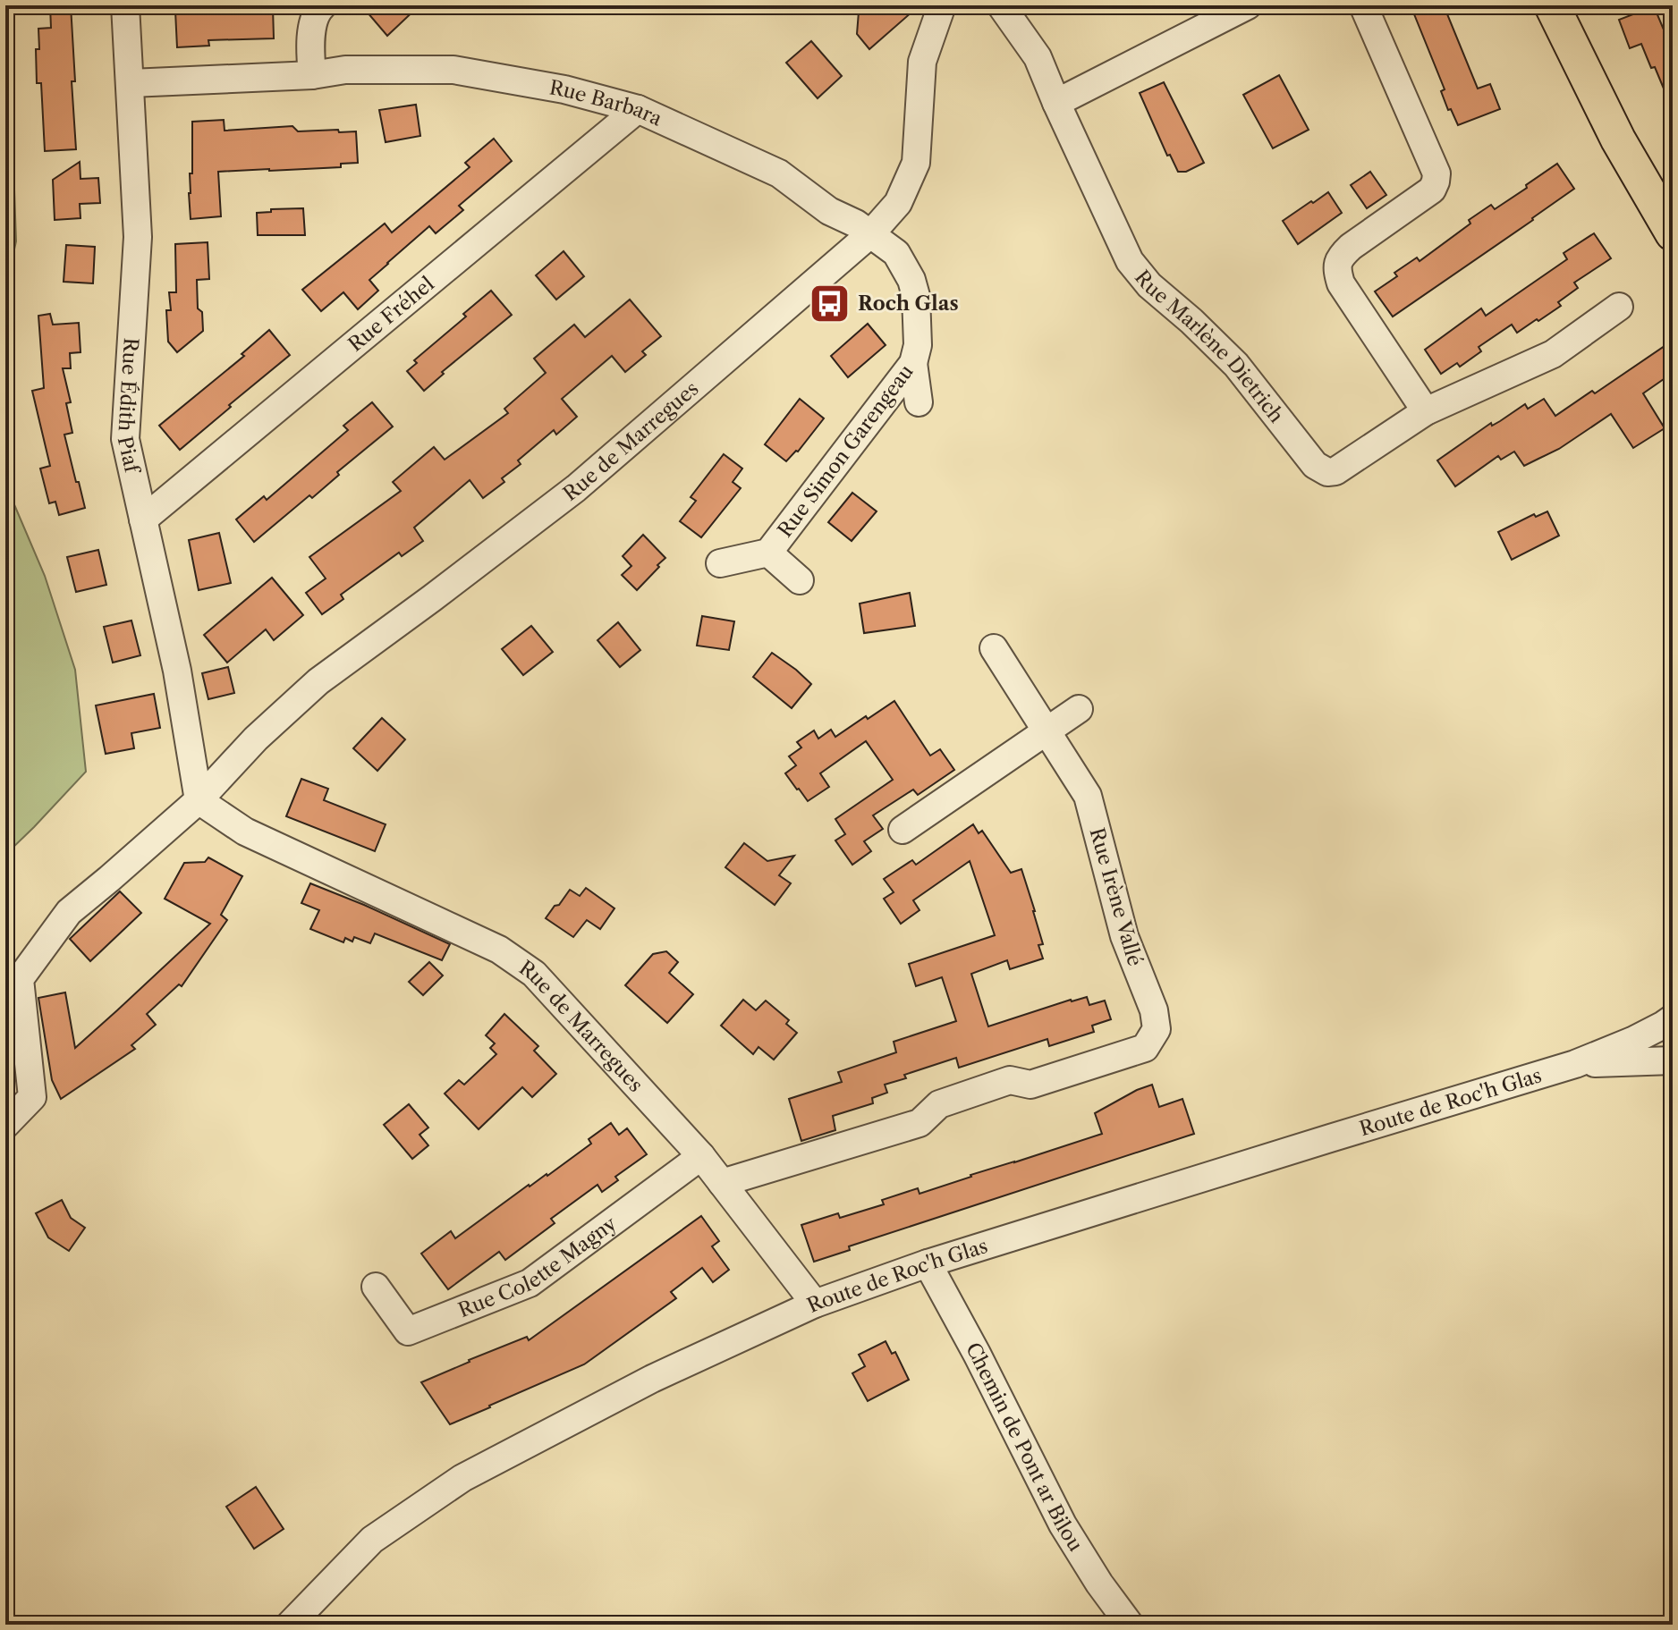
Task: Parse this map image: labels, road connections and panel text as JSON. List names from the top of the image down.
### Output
{
  "streets": {
    "street": [
      "Rue Barbara",
      "Rue Fréhel",
      "Rue Marlène Dietrich",
      "Rue Édith Piaf",
      "Rue de Marregues",
      "Rue Simon Garengeau",
      "Rue Irène Vallé",
      "Route de Roc'h Glas",
      "Rue Colette Magny",
      "Chemin de Pont ar Bilou"
    ]
  },
  "crossings": [
    ["Rue Barbara", "Rue Fréhel"],
    ["Rue Barbara", "Rue Édith Piaf"],
    ["Rue Barbara", "Rue de Marregues"],
    ["Rue Barbara", "Rue Simon Garengeau"],
    ["Rue Fréhel", "Rue Édith Piaf"],
    ["Rue Édith Piaf", "Rue de Marregues"],
    ["Rue de Marregues", "Rue Simon Garengeau"],
    ["Rue de Marregues", "Rue Irène Vallé"],
    ["Rue de Marregues", "Route de Roc'h Glas"],
    ["Rue de Marregues", "Rue Colette Magny"],
    ["Route de Roc'h Glas", "Chemin de Pont ar Bilou"]
  ],
  "places": {
    "bus stop": ["Roch Glas"]
  }
}
